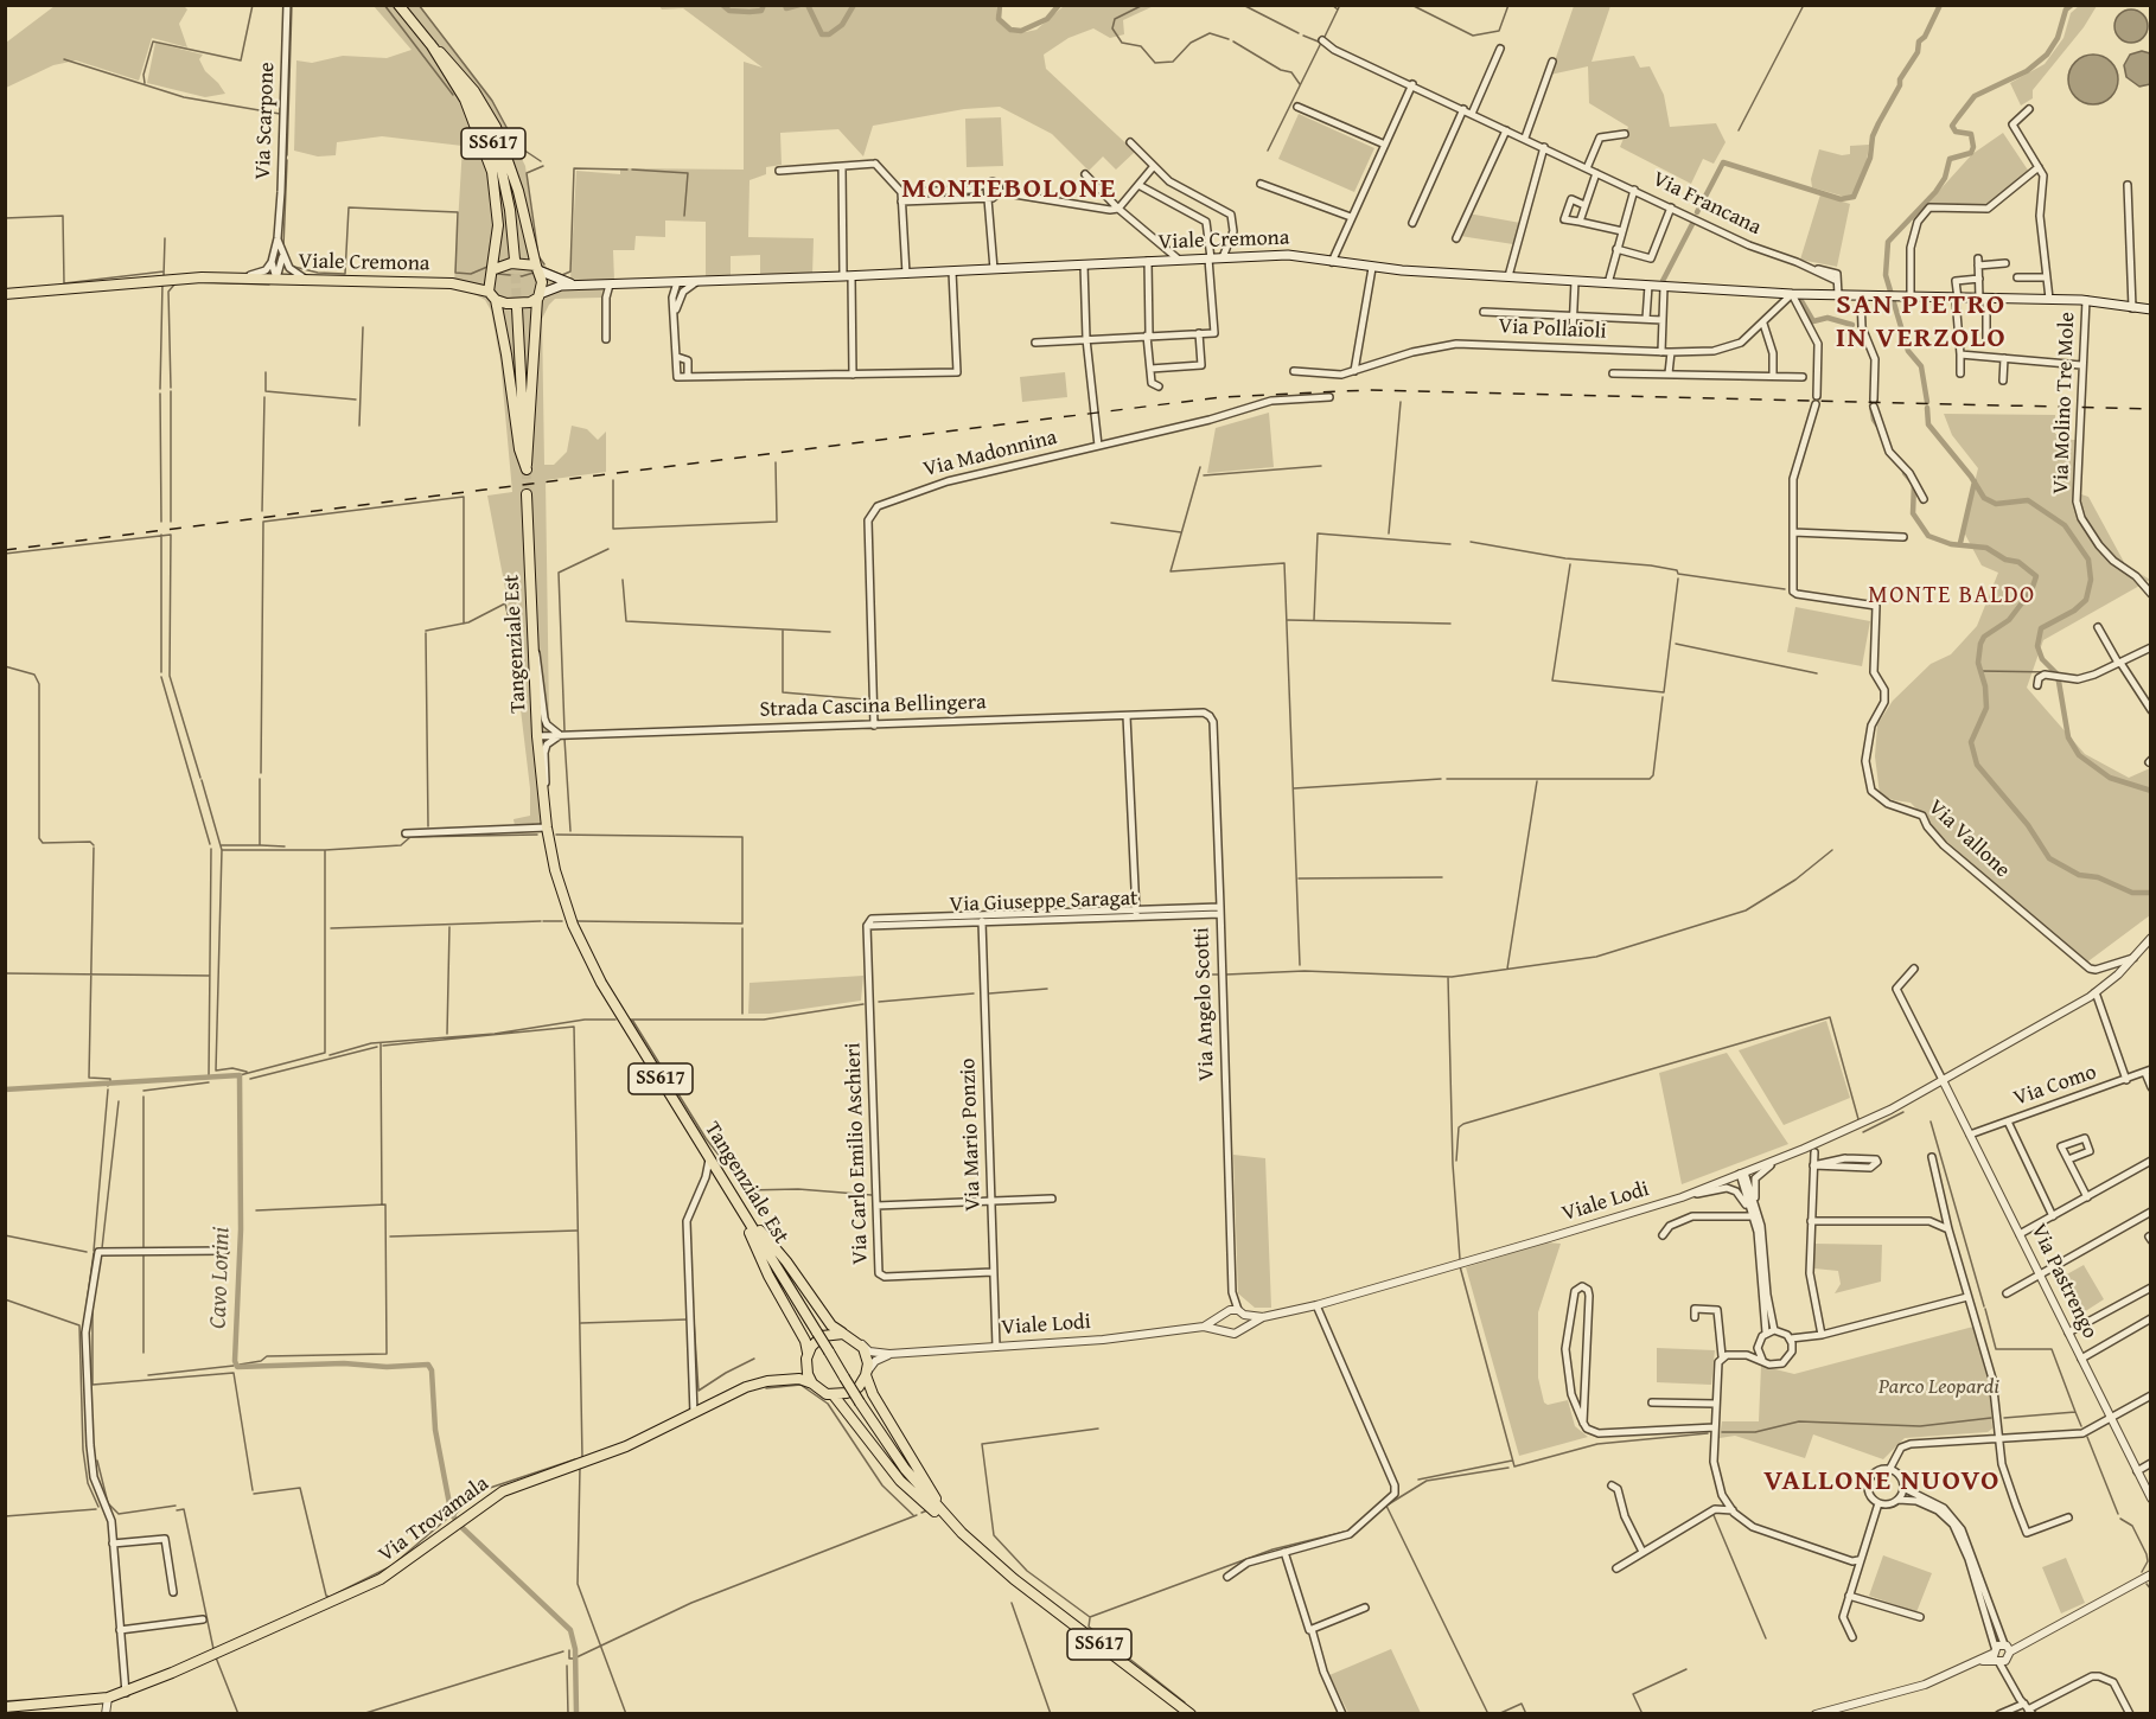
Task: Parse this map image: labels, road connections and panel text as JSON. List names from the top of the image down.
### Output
{
  "streets": {
    "main road": [
      "SS617",
      "Viale Cremona",
      "Tangenziale Est",
      "Via Trovamala"
    ],
    "street": [
      "Via Scarpone",
      "Via Francana",
      "Via Pollaioli",
      "Via Molino Tre Mole",
      "Via Madonnina",
      "Strada Cascina Bellingera",
      "Via Vallone",
      "Via Giuseppe Saragat",
      "Via Angelo Scotti",
      "Via Como",
      "Via Mario Ponzio",
      "Via Carlo Emilio Aschieri",
      "Viale Lodi",
      "Via Pastrengo"
    ]
  },
  "crossings": [
    ["Via Scarpone", "Viale Cremona"],
    ["Via Francana", "Viale Cremona"],
    ["Viale Cremona", "Via Pollaioli"],
    ["Viale Cremona", "Via Molino Tre Mole"],
    ["Via Madonnina", "Strada Cascina Bellingera"],
    ["Tangenziale Est", "Strada Cascina Bellingera"],
    ["Strada Cascina Bellingera", "Via Angelo Scotti"],
    ["Via Vallone", "Viale Lodi"],
    ["Via Giuseppe Saragat", "Via Angelo Scotti"],
    ["Via Giuseppe Saragat", "Via Mario Ponzio"],
    ["Via Giuseppe Saragat", "Via Carlo Emilio Aschieri"],
    ["Via Angelo Scotti", "Viale Lodi"],
    ["Via Como", "Via Pastrengo"],
    ["Via Mario Ponzio", "Via Carlo Emilio Aschieri"],
    ["Via Mario Ponzio", "Viale Lodi"],
    ["Viale Lodi", "Via Pastrengo"],
    ["Viale Lodi", "Via Trovamala"]
  ],
  "districts": [
    "MONTEBOLONE",
    "SAN PIETRO IN VERZOLO",
    "MONTE BALDO",
    "VALLONE NUOVO"
  ],
  "water": ["Cavo Lorini"],
  "parks": ["Parco Leopardi"]
}
